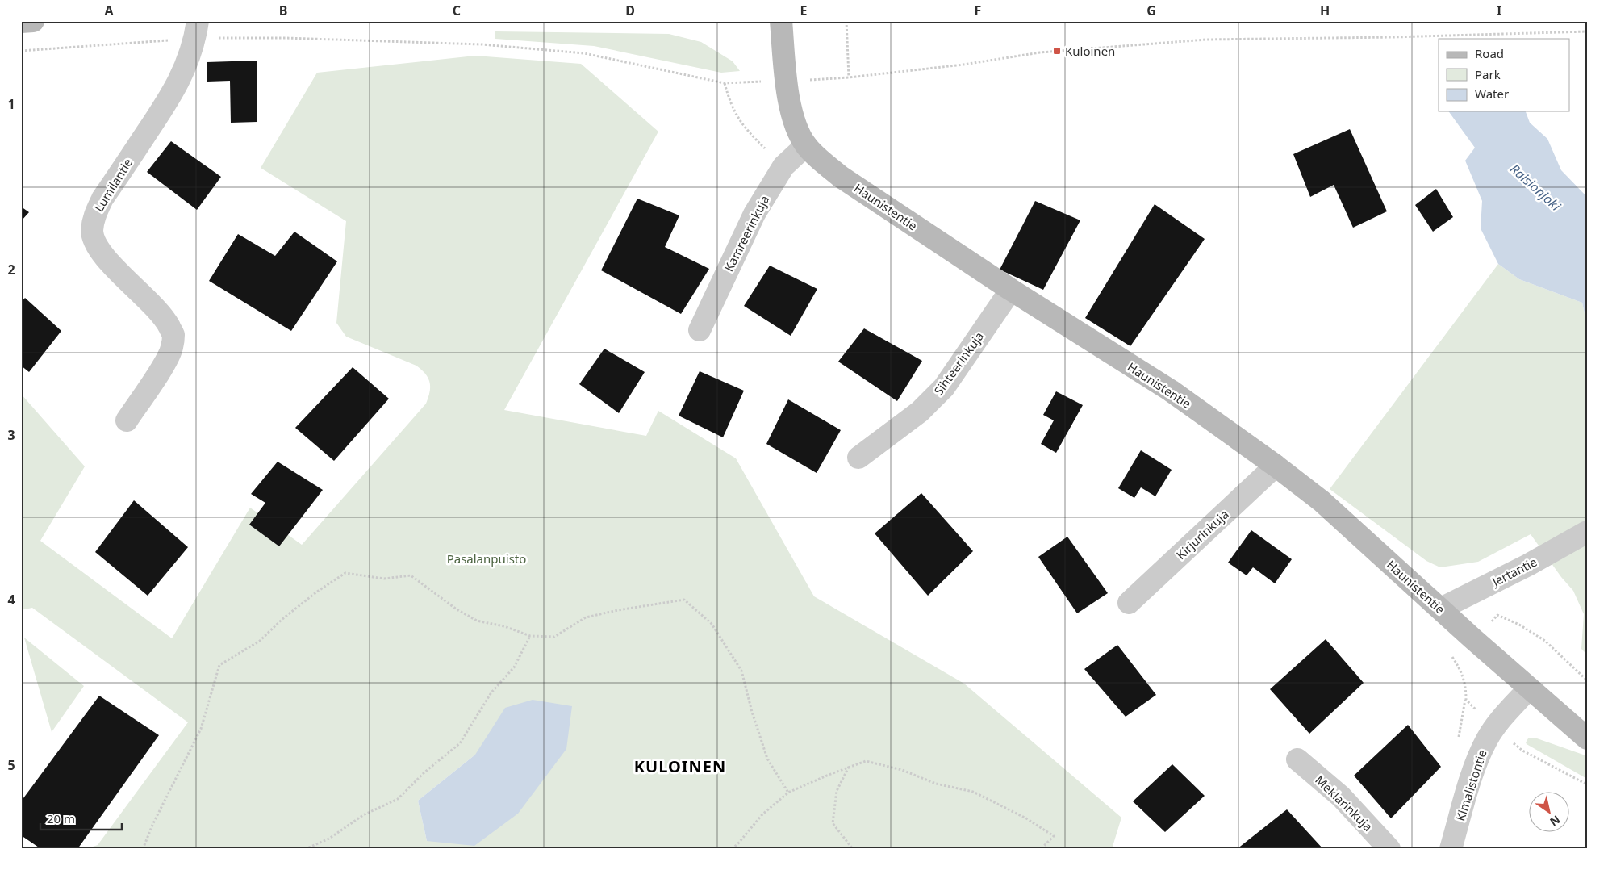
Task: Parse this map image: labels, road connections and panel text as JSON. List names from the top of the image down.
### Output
{
  "streets": {
    "street": [
      "Lumilantie",
      "Haunistentie",
      "Kamreerinkuja",
      "Sihteerinkuja",
      "Kirjurinkuja",
      "Jertantie",
      "Kimalistontie",
      "Meklarinkuja"
    ]
  },
  "crossings": [
    ["Haunistentie", "Kamreerinkuja"],
    ["Haunistentie", "Sihteerinkuja"],
    ["Haunistentie", "Kirjurinkuja"],
    ["Haunistentie", "Jertantie"],
    ["Haunistentie", "Kimalistontie"]
  ],
  "districts": ["KULOINEN"],
  "water": ["Raisionjoki"],
  "parks": ["Pasalanpuisto"],
  "places": {
    "transit": ["Kuloinen"]
  },
  "legend": ["Road", "Park", "Water"],
  "scale_bar": "20 m",
  "north": "bottom right",
  "grid": {
    "columns": [
      "A",
      "B",
      "C",
      "D",
      "E",
      "F",
      "G",
      "H",
      "I"
    ],
    "rows": [
      "1",
      "2",
      "3",
      "4",
      "5"
    ]
  }
}
